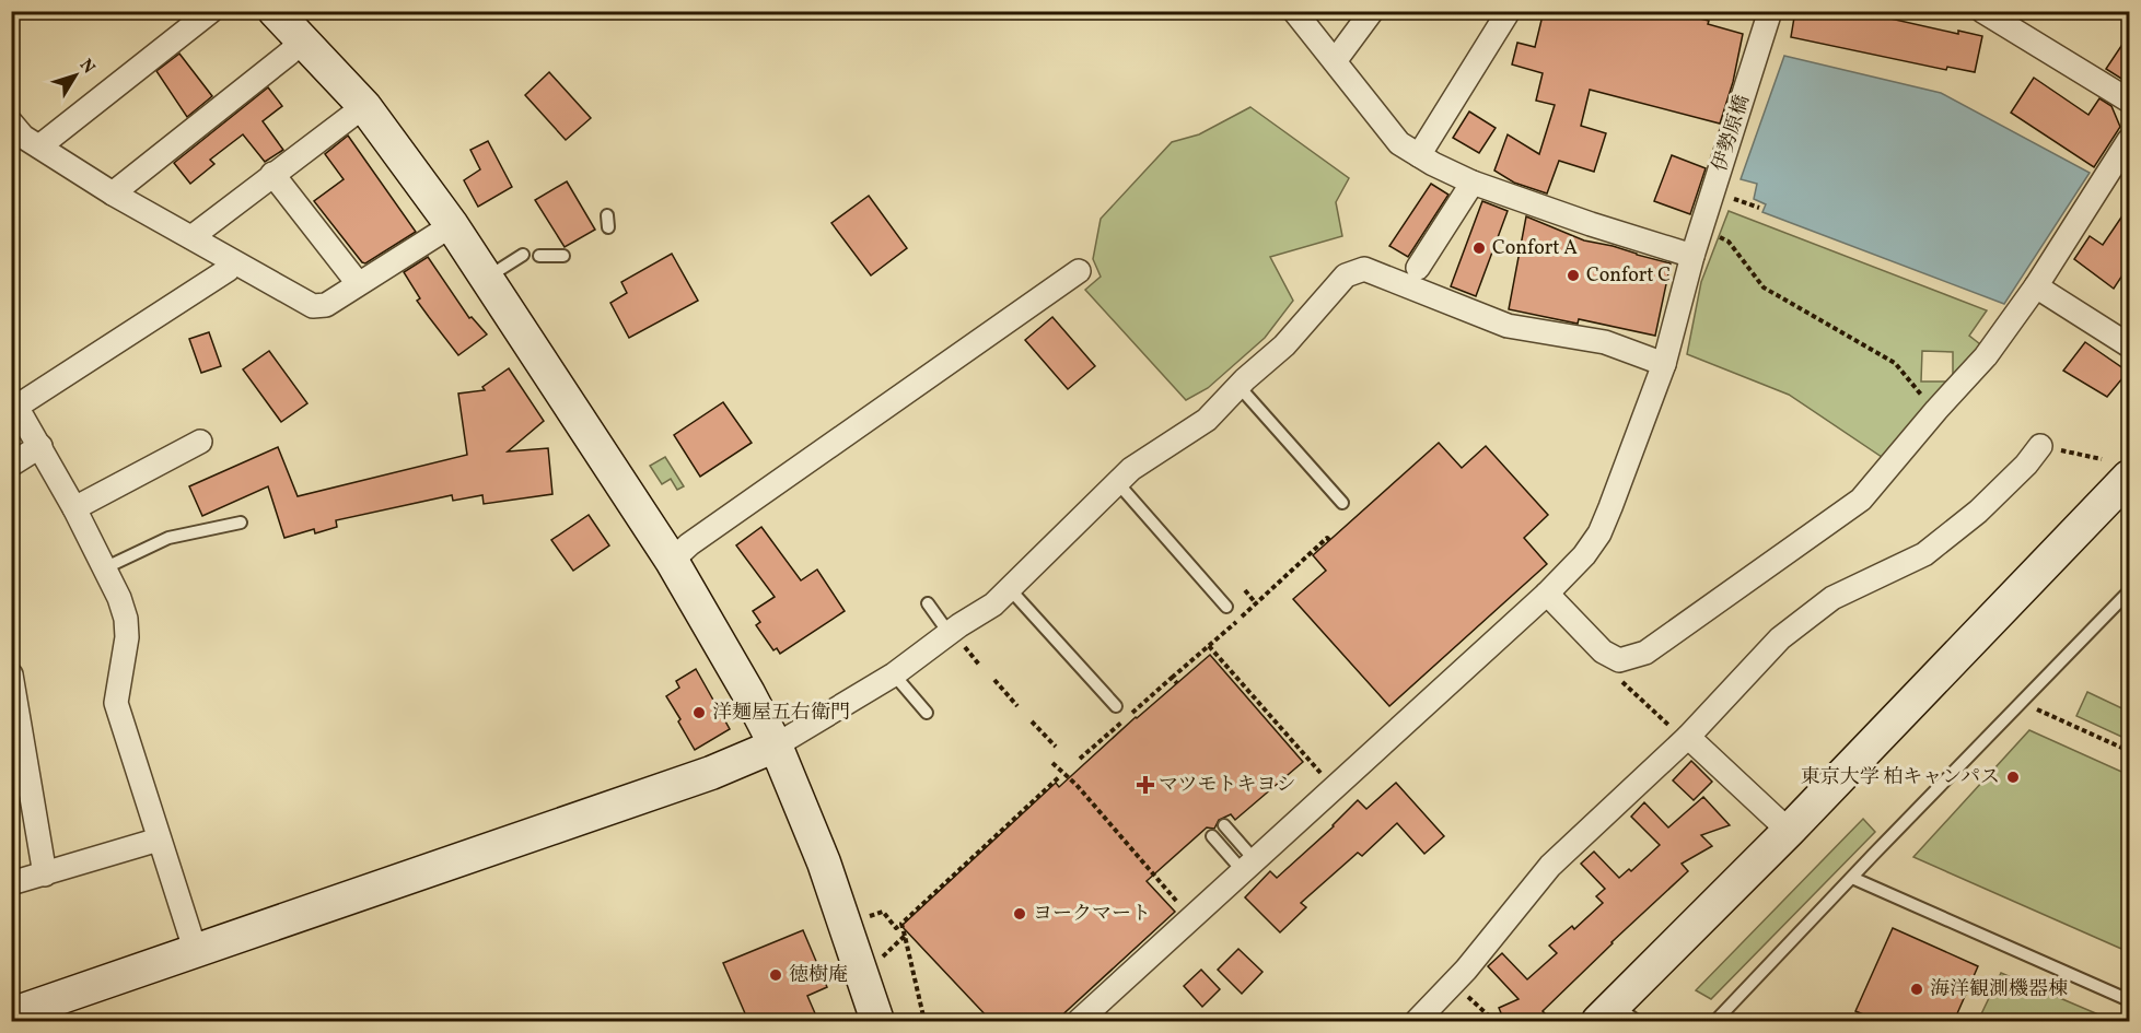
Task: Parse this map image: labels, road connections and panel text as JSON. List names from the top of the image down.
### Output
{
  "streets": {
    "street": ["伊勢原橋"]
  },
  "places": {
    "other": [
      "Confort A",
      "Confort C",
      "洋麺屋五右衛門",
      "東京大学 柏キャンパス",
      "ヨークマート",
      "徳樹庵",
      "海洋観測機器棟"
    ],
    "health": ["マツモトキヨシ"]
  },
  "north": "top right"
}
